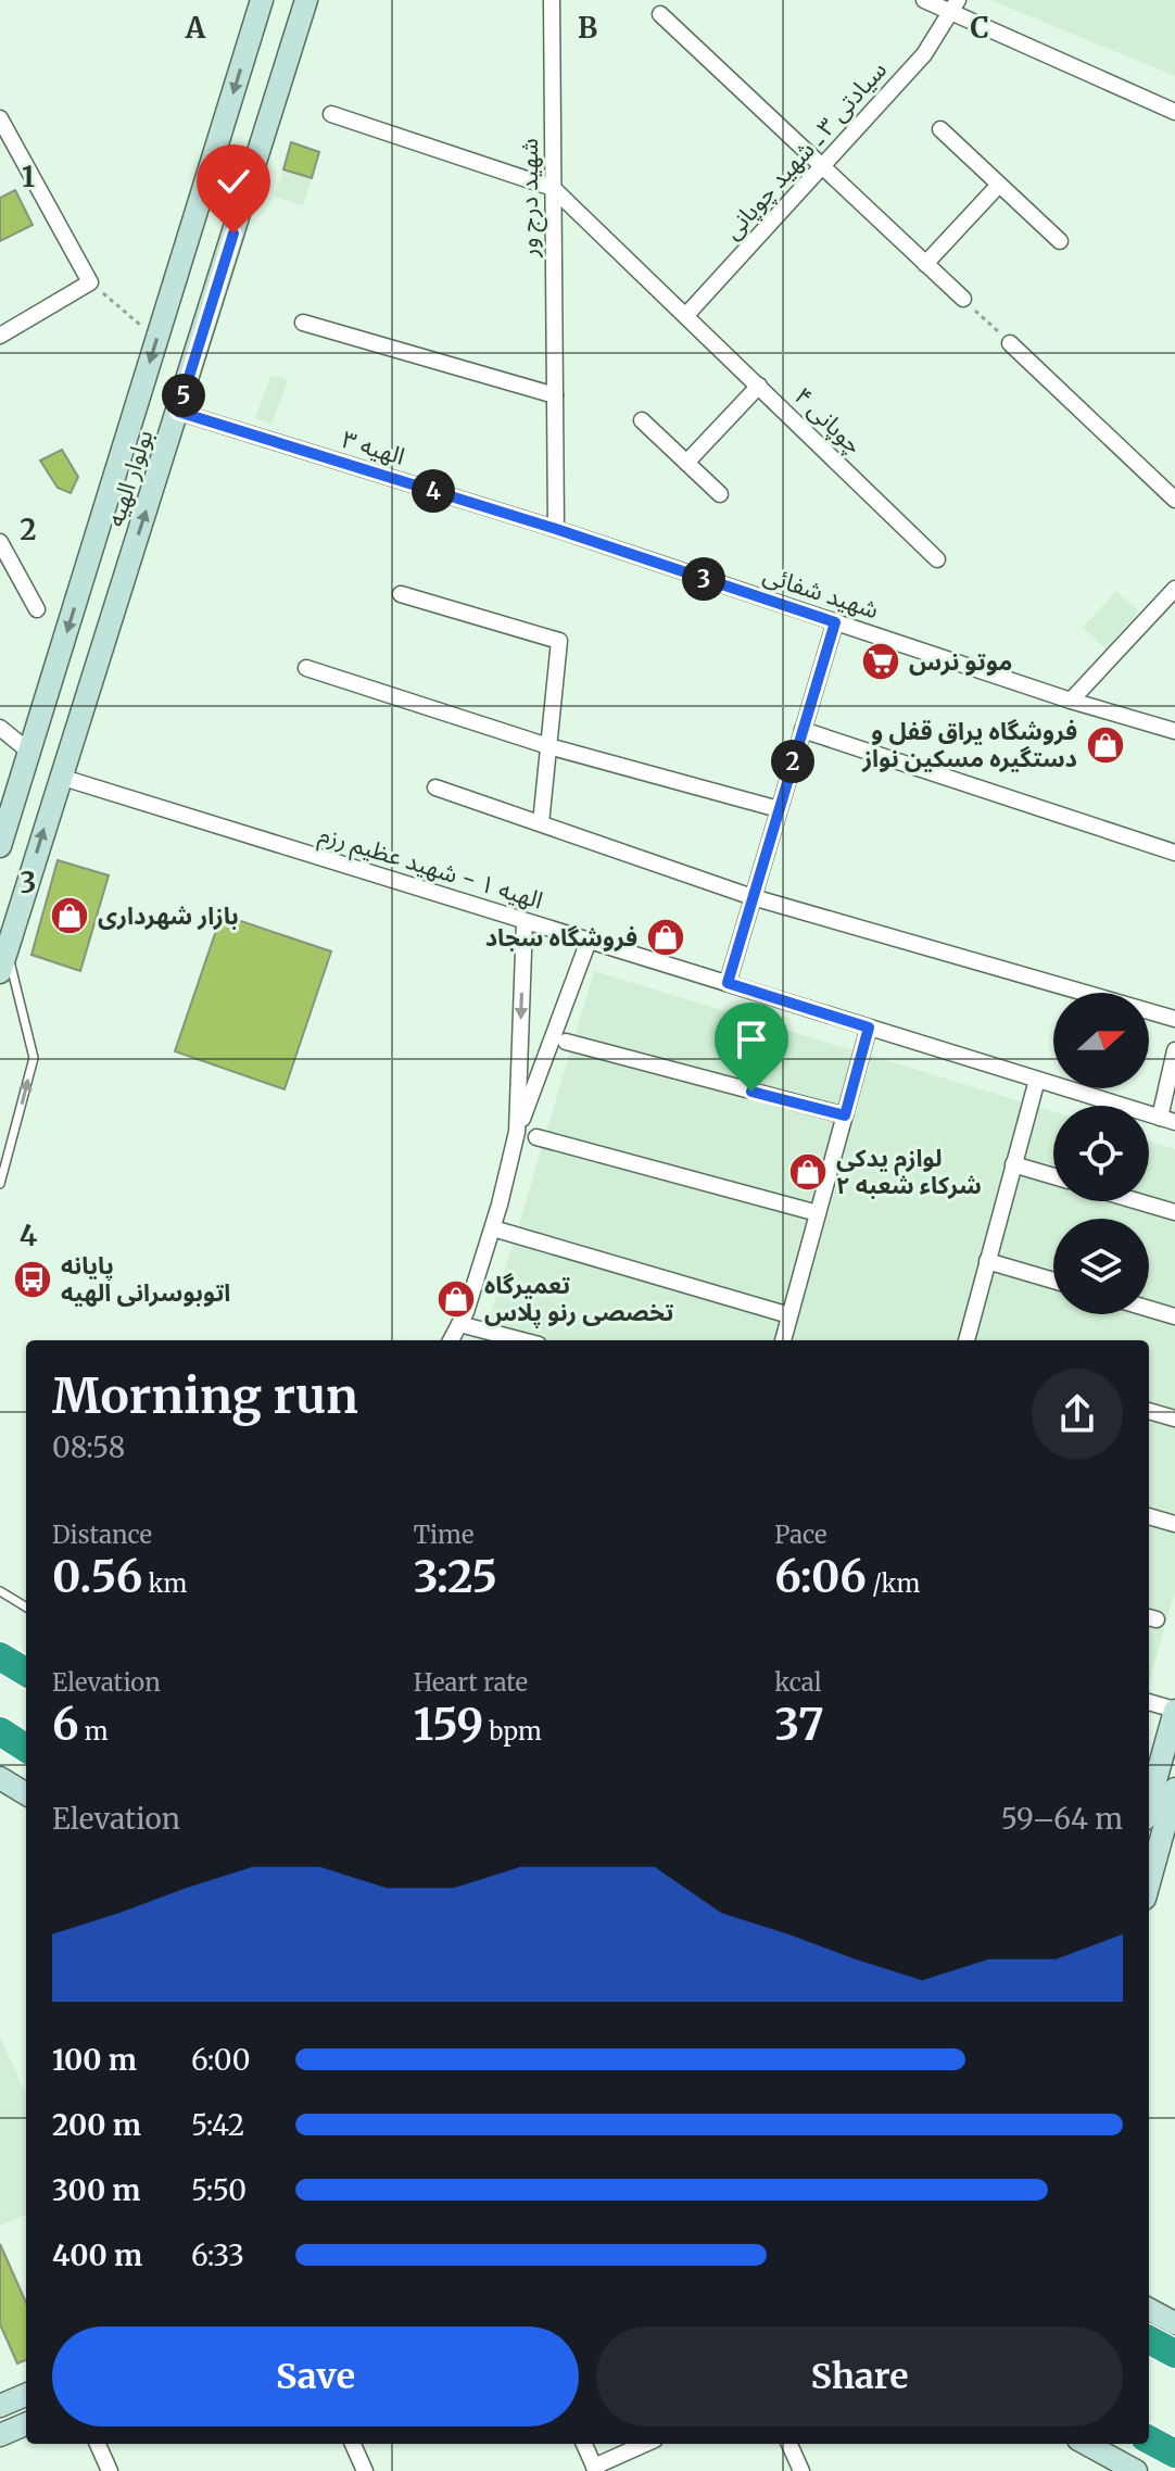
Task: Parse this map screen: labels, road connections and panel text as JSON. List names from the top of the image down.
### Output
{
  "streets": {
    "main road": ["بولوار الهیه"],
    "street": [
      "سیادتی ۳ ـ شهید چوپانی",
      "شهید درج ور",
      "چوپانی ۴",
      "الهیه ۳",
      "شهید شفائی",
      "الهیه ۱ - شهید عظیم رزم"
    ]
  },
  "crossings": [
    ["سیادتی ۳ ـ شهید چوپانی", "چوپانی ۴"],
    ["شهید درج ور", "چوپانی ۴"],
    ["شهید درج ور", "الهیه ۳"],
    ["شهید درج ور", "شهید شفائی"],
    ["الهیه ۳", "بولوار الهیه"],
    ["الهیه ۳", "شهید شفائی"],
    ["بولوار الهیه", "الهیه ۱ - شهید عظیم رزم"]
  ],
  "places": {
    "supermarket": ["موتو نرس"],
    "shop": [
      "فروشگاه یراق قفل و دستگیره مسکین نواز",
      "بازار شهرداری",
      "فروشگاه سجاد",
      "لوازم یدکی شرکاء شعبه ۲",
      "تعمیرگاه تخصصی رنو پلاس"
    ],
    "bus stop": ["پایانه اتوبوسرانی الهیه"]
  },
  "north": "right",
  "page": {
    "pins": [
      "5",
      "4",
      "3",
      "2"
    ],
    "heading": ["Morning run", "08:58"],
    "stats": [
      ["Distance", "0.56 km"],
      ["Time", "3:25"],
      ["Pace", "6:06 /km"],
      ["Elevation", "6 m"],
      ["Heart rate", "159 bpm"],
      ["kcal", "37"]
    ],
    "chart": ["Elevation", "59–64 m"],
    "list": [
      {
        "name": "100 m",
        "note": "6:00"
      },
      {
        "name": "200 m",
        "note": "5:42"
      },
      {
        "name": "300 m",
        "note": "5:50"
      },
      {
        "name": "400 m",
        "note": "6:33"
      }
    ],
    "buttons": ["Save", "Share"]
  },
  "grid": {
    "columns": ["A", "B", "C"],
    "rows": [
      "1",
      "2",
      "3",
      "4"
    ]
  }
}
